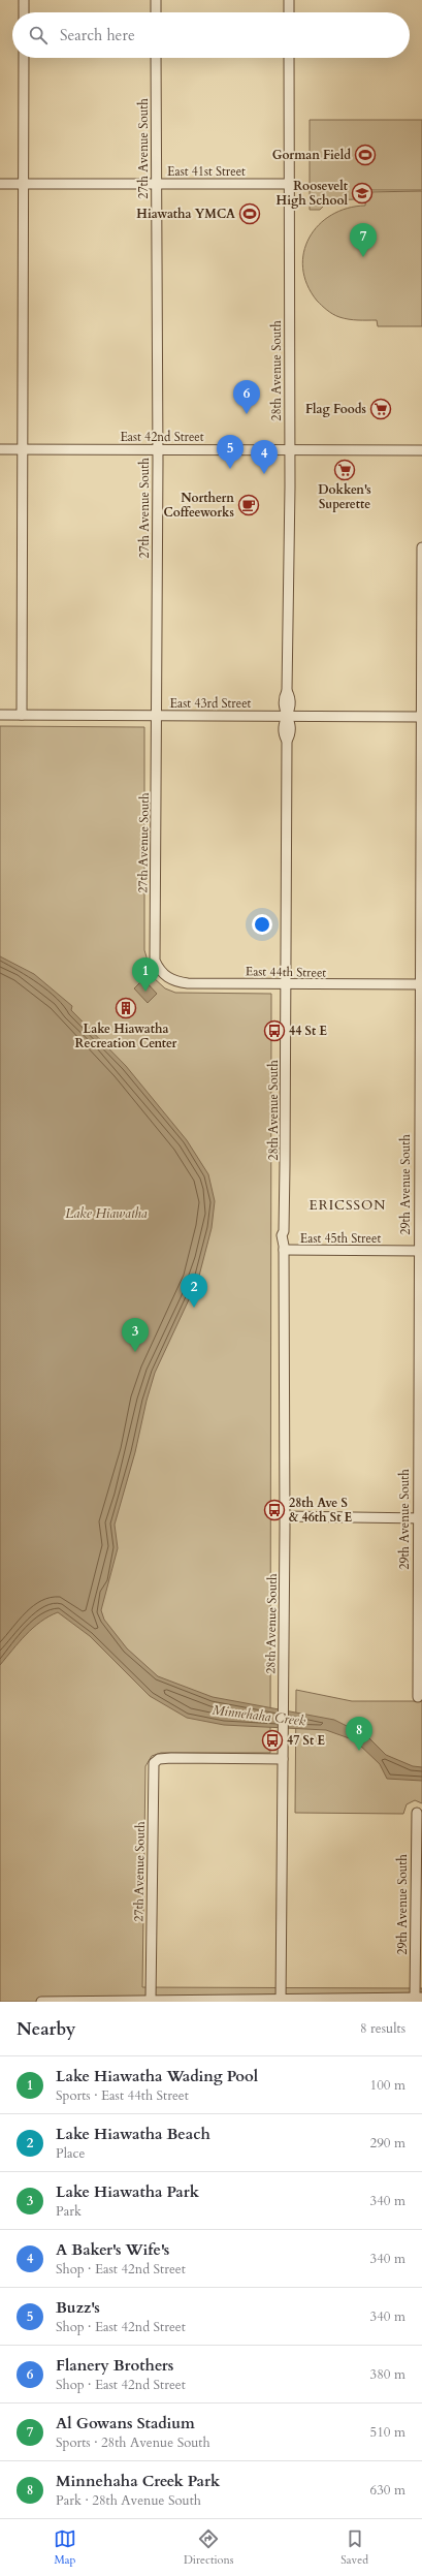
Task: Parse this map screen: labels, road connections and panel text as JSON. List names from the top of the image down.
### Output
{
  "streets": {
    "street": [
      "27th Avenue South",
      "East 41st Street",
      "28th Avenue South",
      "East 42nd Street",
      "East 43rd Street",
      "East 44th Street",
      "29th Avenue South",
      "East 45th Street"
    ]
  },
  "crossings": [
    ["27th Avenue South", "East 41st Street"],
    ["27th Avenue South", "28th Avenue South"],
    ["27th Avenue South", "East 42nd Street"],
    ["27th Avenue South", "East 43rd Street"],
    ["27th Avenue South", "East 44th Street"],
    ["East 41st Street", "28th Avenue South"],
    ["28th Avenue South", "East 42nd Street"],
    ["28th Avenue South", "East 43rd Street"],
    ["28th Avenue South", "East 44th Street"],
    ["28th Avenue South", "East 45th Street"],
    ["East 43rd Street", "29th Avenue South"],
    ["East 44th Street", "29th Avenue South"],
    ["29th Avenue South", "East 45th Street"]
  ],
  "districts": ["ERICSSON"],
  "water": ["Lake Hiawatha", "Minnehaha Creek"],
  "places": {
    "sports": ["Gorman Field", "Hiawatha YMCA"],
    "school or university": ["Roosevelt High School"],
    "supermarket": ["Flag Foods", "Dokken's Superette"],
    "cafe": ["Northern Coffeeworks"],
    "building": ["Lake Hiawatha Recreation Center"],
    "bus stop": ["44 St E", "28th Ave S & 46th St E", "47 St E"]
  },
  "page": {
    "search": "Search here",
    "pins": [
      "7",
      "6",
      "5",
      "4",
      "1",
      "2",
      "3",
      "8"
    ],
    "heading": ["Nearby", "8 results"],
    "list": [
      {
        "mark": "1",
        "name": "Lake Hiawatha Wading Pool",
        "note": "Sports · East 44th Street",
        "value": "100 m"
      },
      {
        "mark": "2",
        "name": "Lake Hiawatha Beach",
        "note": "Place",
        "value": "290 m"
      },
      {
        "mark": "3",
        "name": "Lake Hiawatha Park",
        "note": "Park",
        "value": "340 m"
      },
      {
        "mark": "4",
        "name": "A Baker's Wife's",
        "note": "Shop · East 42nd Street",
        "value": "340 m"
      },
      {
        "mark": "5",
        "name": "Buzz's",
        "note": "Shop · East 42nd Street",
        "value": "340 m"
      },
      {
        "mark": "6",
        "name": "Flanery Brothers",
        "note": "Shop · East 42nd Street",
        "value": "380 m"
      },
      {
        "mark": "7",
        "name": "Al Gowans Stadium",
        "note": "Sports · 28th Avenue South",
        "value": "510 m"
      },
      {
        "mark": "8",
        "name": "Minnehaha Creek Park",
        "note": "Park · 28th Avenue South",
        "value": "630 m"
      }
    ],
    "nav": ["Map", "Directions", "Saved"]
  }
}
